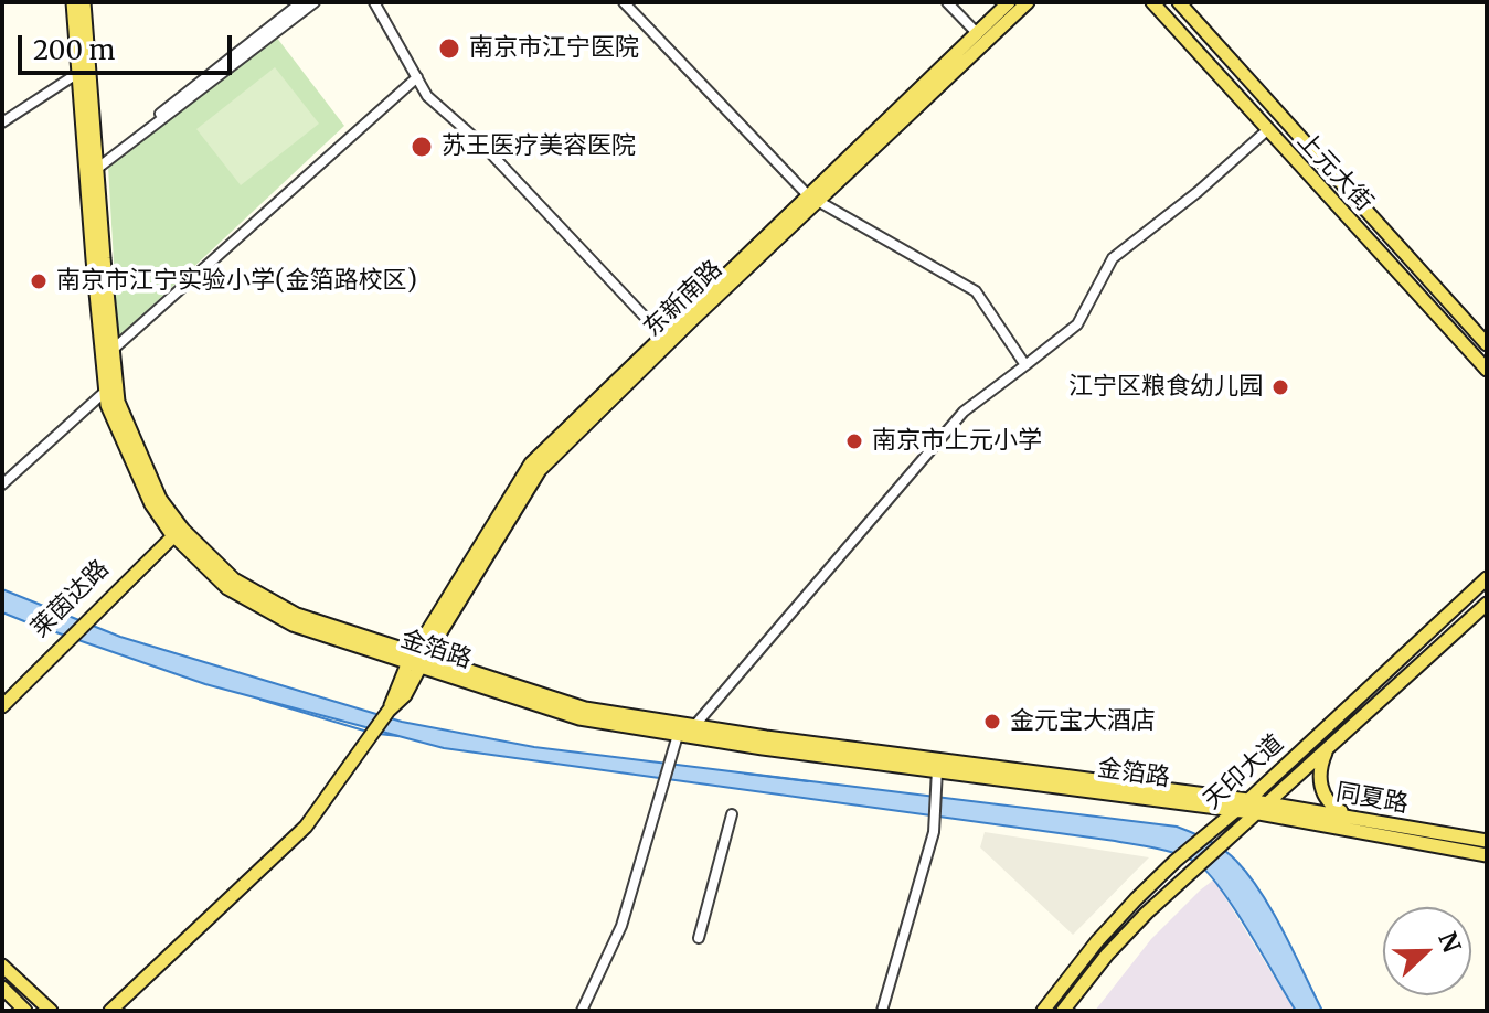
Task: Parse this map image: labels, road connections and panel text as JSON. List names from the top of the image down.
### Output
{
  "streets": {
    "main road": [
      "上元大街",
      "东新南路",
      "莱茵达路",
      "金箔路",
      "天印大道",
      "同夏路"
    ]
  },
  "crossings": [
    ["东新南路", "金箔路"],
    ["金箔路", "天印大道"],
    ["金箔路", "同夏路"],
    ["天印大道", "同夏路"]
  ],
  "places": [
    "南京市江宁医院",
    "苏王医疗美容医院",
    "南京市江宁实验小学(金箔路校区)",
    "江宁区粮食幼儿园",
    "南京市上元小学",
    "金元宝大酒店"
  ],
  "scale_bar": "200 m",
  "north": "right"
}
